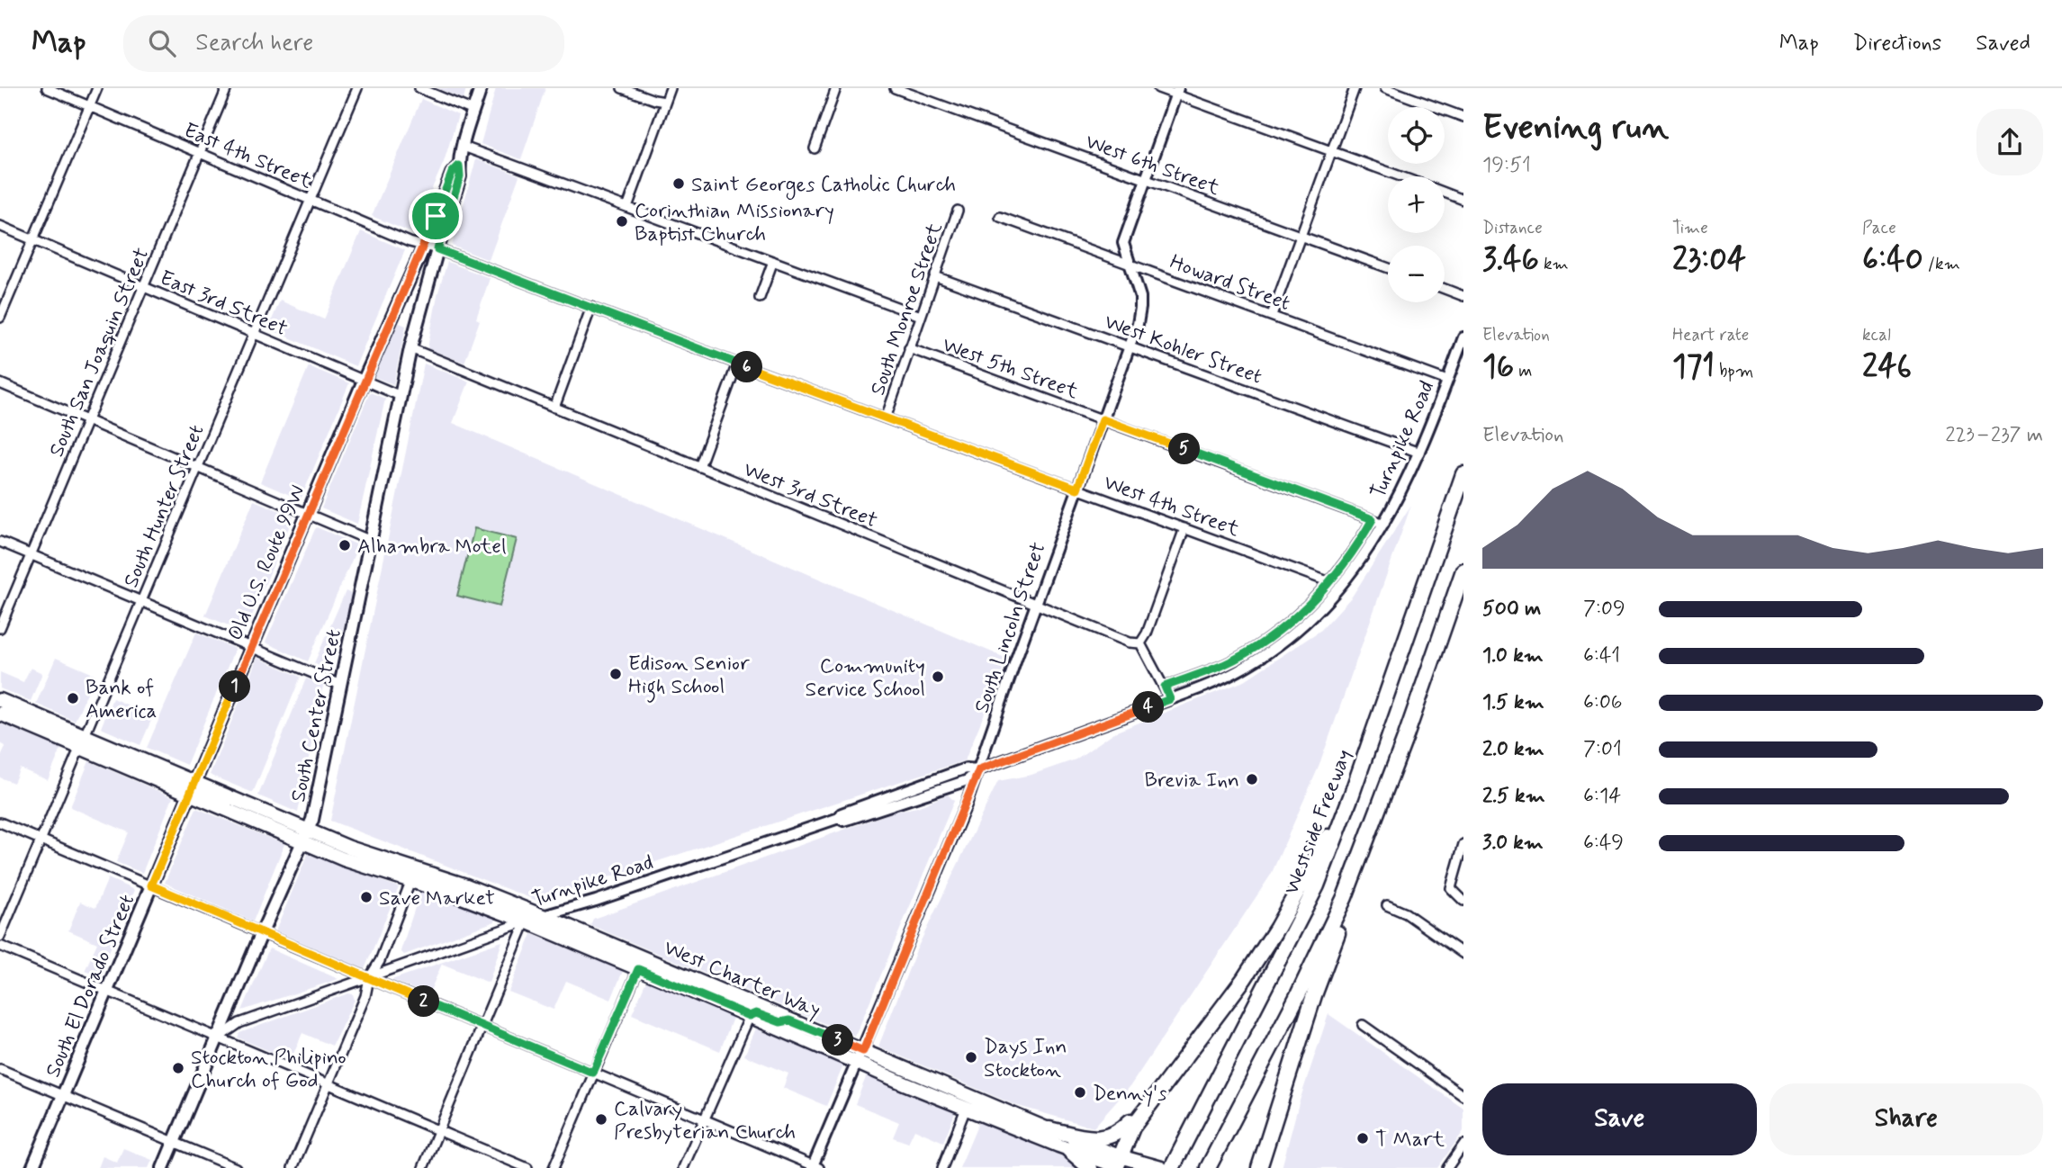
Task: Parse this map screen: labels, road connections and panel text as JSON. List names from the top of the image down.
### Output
{
  "streets": {
    "highway": ["Westside Freeway"],
    "main road": [
      "Old U.S. Route 99W",
      "South Center Street",
      "West Charter Way",
      "South El Dorado Street"
    ],
    "street": [
      "East 4th Street",
      "West 6th Street",
      "Howard Street",
      "East 3rd Street",
      "South Monroe Street",
      "West Kohler Street",
      "South San Joaquin Street",
      "West 5th Street",
      "Turnpike Road",
      "West 3rd Street",
      "West 4th Street",
      "South Hunter Street",
      "South Lincoln Street"
    ]
  },
  "crossings": [
    ["East 4th Street", "South San Joaquin Street"],
    ["East 4th Street", "West 4th Street"],
    ["East 4th Street", "South Hunter Street"],
    ["East 4th Street", "Old U.S. Route 99W"],
    ["East 4th Street", "South Center Street"],
    ["West 6th Street", "South Lincoln Street"],
    ["Howard Street", "Turnpike Road"],
    ["Howard Street", "South Lincoln Street"],
    ["East 3rd Street", "South San Joaquin Street"],
    ["East 3rd Street", "South Hunter Street"],
    ["East 3rd Street", "Old U.S. Route 99W"],
    ["East 3rd Street", "South Center Street"],
    ["South Monroe Street", "West Kohler Street"],
    ["South Monroe Street", "West 5th Street"],
    ["South Monroe Street", "West 4th Street"],
    ["West Kohler Street", "Turnpike Road"],
    ["West Kohler Street", "South Lincoln Street"],
    ["West 5th Street", "Turnpike Road"],
    ["West 5th Street", "South Lincoln Street"],
    ["Turnpike Road", "South Lincoln Street"],
    ["Turnpike Road", "South Center Street"],
    ["Turnpike Road", "West Charter Way"],
    ["West 3rd Street", "South Lincoln Street"],
    ["West 3rd Street", "South Center Street"],
    ["West 4th Street", "Old U.S. Route 99W"],
    ["West 4th Street", "South Lincoln Street"],
    ["West 4th Street", "South Center Street"],
    ["Old U.S. Route 99W", "South Center Street"],
    ["Old U.S. Route 99W", "South El Dorado Street"],
    ["South Lincoln Street", "West Charter Way"],
    ["South Center Street", "West Charter Way"]
  ],
  "places": [
    "Saint Georges Catholic Church",
    "Corinthian Missionary Baptist Church",
    "Alhambra Motel",
    "Edison Senior High School",
    "Community Service School",
    "Bank of America",
    "Brevia Inn",
    "Save Market",
    "Days Inn Stockton",
    "Stockton Philipino Church of God",
    "Denny's",
    "Calvary Presbyterian Church",
    "T Mart"
  ],
  "page": {
    "header": "Map",
    "search": "Search here",
    "nav": ["Map", "Directions", "Saved"],
    "heading": ["Evening run", "19:51"],
    "map_buttons": ["+", "−"],
    "stats": [
      ["Distance", "3.46 km"],
      ["Time", "23:04"],
      ["Pace", "6:40 /km"],
      ["Elevation", "16 m"],
      ["Heart rate", "171 bpm"],
      ["kcal", "246"]
    ],
    "pins": [
      "6",
      "5",
      "1",
      "4",
      "2",
      "3"
    ],
    "chart": ["Elevation", "223–237 m"],
    "list": [
      {
        "name": "500 m",
        "note": "7:09"
      },
      {
        "name": "1.0 km",
        "note": "6:41"
      },
      {
        "name": "1.5 km",
        "note": "6:06"
      },
      {
        "name": "2.0 km",
        "note": "7:01"
      },
      {
        "name": "2.5 km",
        "note": "6:14"
      },
      {
        "name": "3.0 km",
        "note": "6:49"
      }
    ],
    "buttons": ["Save", "Share"]
  }
}
